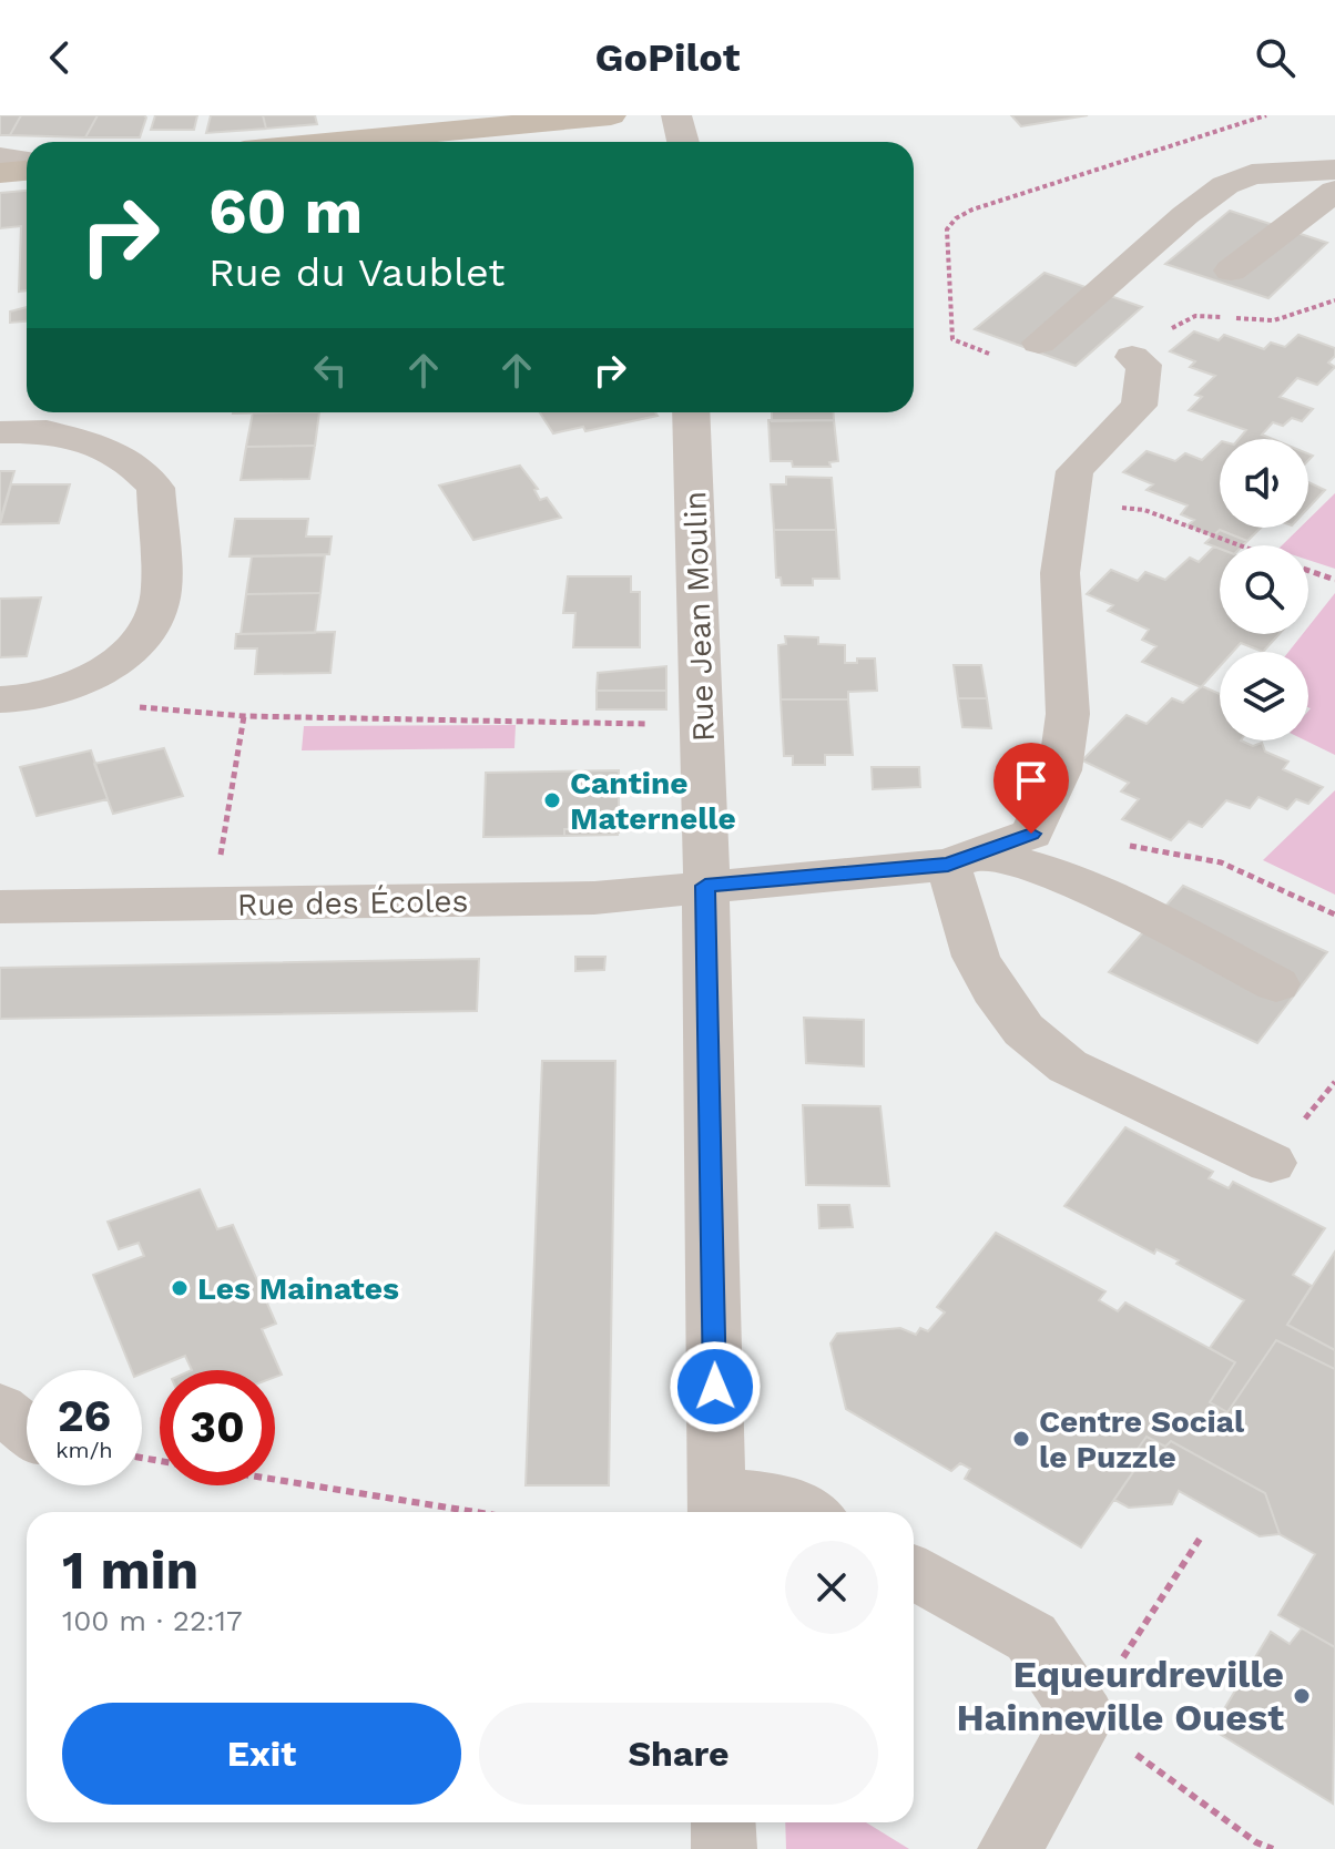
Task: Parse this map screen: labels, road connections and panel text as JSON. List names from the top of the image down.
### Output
{
  "streets": {
    "street": ["Rue Jean Moulin", "Rue des Écoles"]
  },
  "crossings": [
    ["Rue Jean Moulin", "Rue des Écoles"]
  ],
  "places": [
    "Cantine Maternelle",
    "Les Mainates",
    "Centre Social le Puzzle",
    "Equeurdreville Hainneville Ouest"
  ],
  "page": {
    "header": "GoPilot",
    "turn": ["60 m", "Rue du Vaublet"],
    "speed": "26 km/h",
    "limit": "30",
    "heading": ["1 min", "100 m · 22:17"],
    "buttons": ["Exit", "Share"]
  }
}
